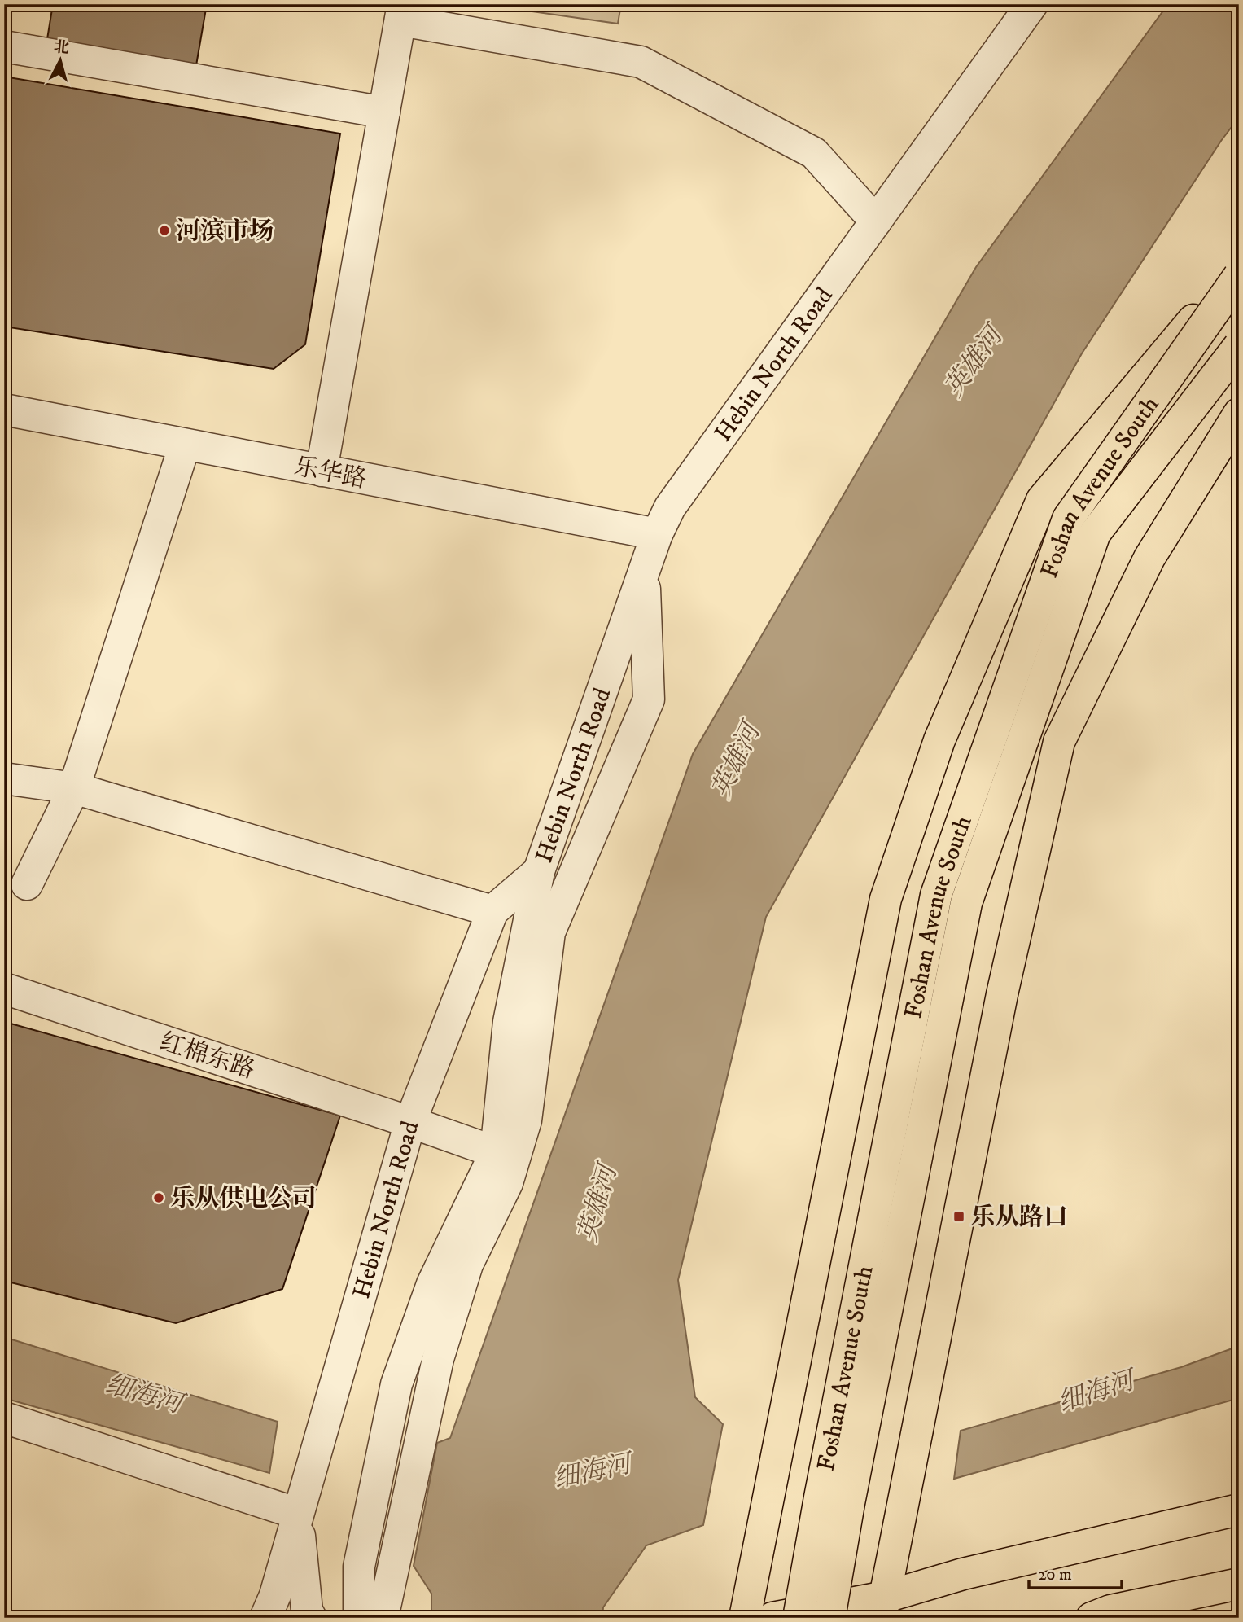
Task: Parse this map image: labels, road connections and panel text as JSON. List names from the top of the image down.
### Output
{
  "streets": {
    "main road": ["Foshan Avenue South"],
    "street": ["Hebin North Road", "乐华路", "红棉东路"]
  },
  "crossings": [
    ["Hebin North Road", "乐华路"],
    ["Hebin North Road", "红棉东路"]
  ],
  "water": ["英雄河", "细海河"],
  "places": {
    "other": ["河滨市场", "乐从供电公司"],
    "transit": ["乐从路口"]
  },
  "scale_bar": "20 m",
  "north": "top"
}
